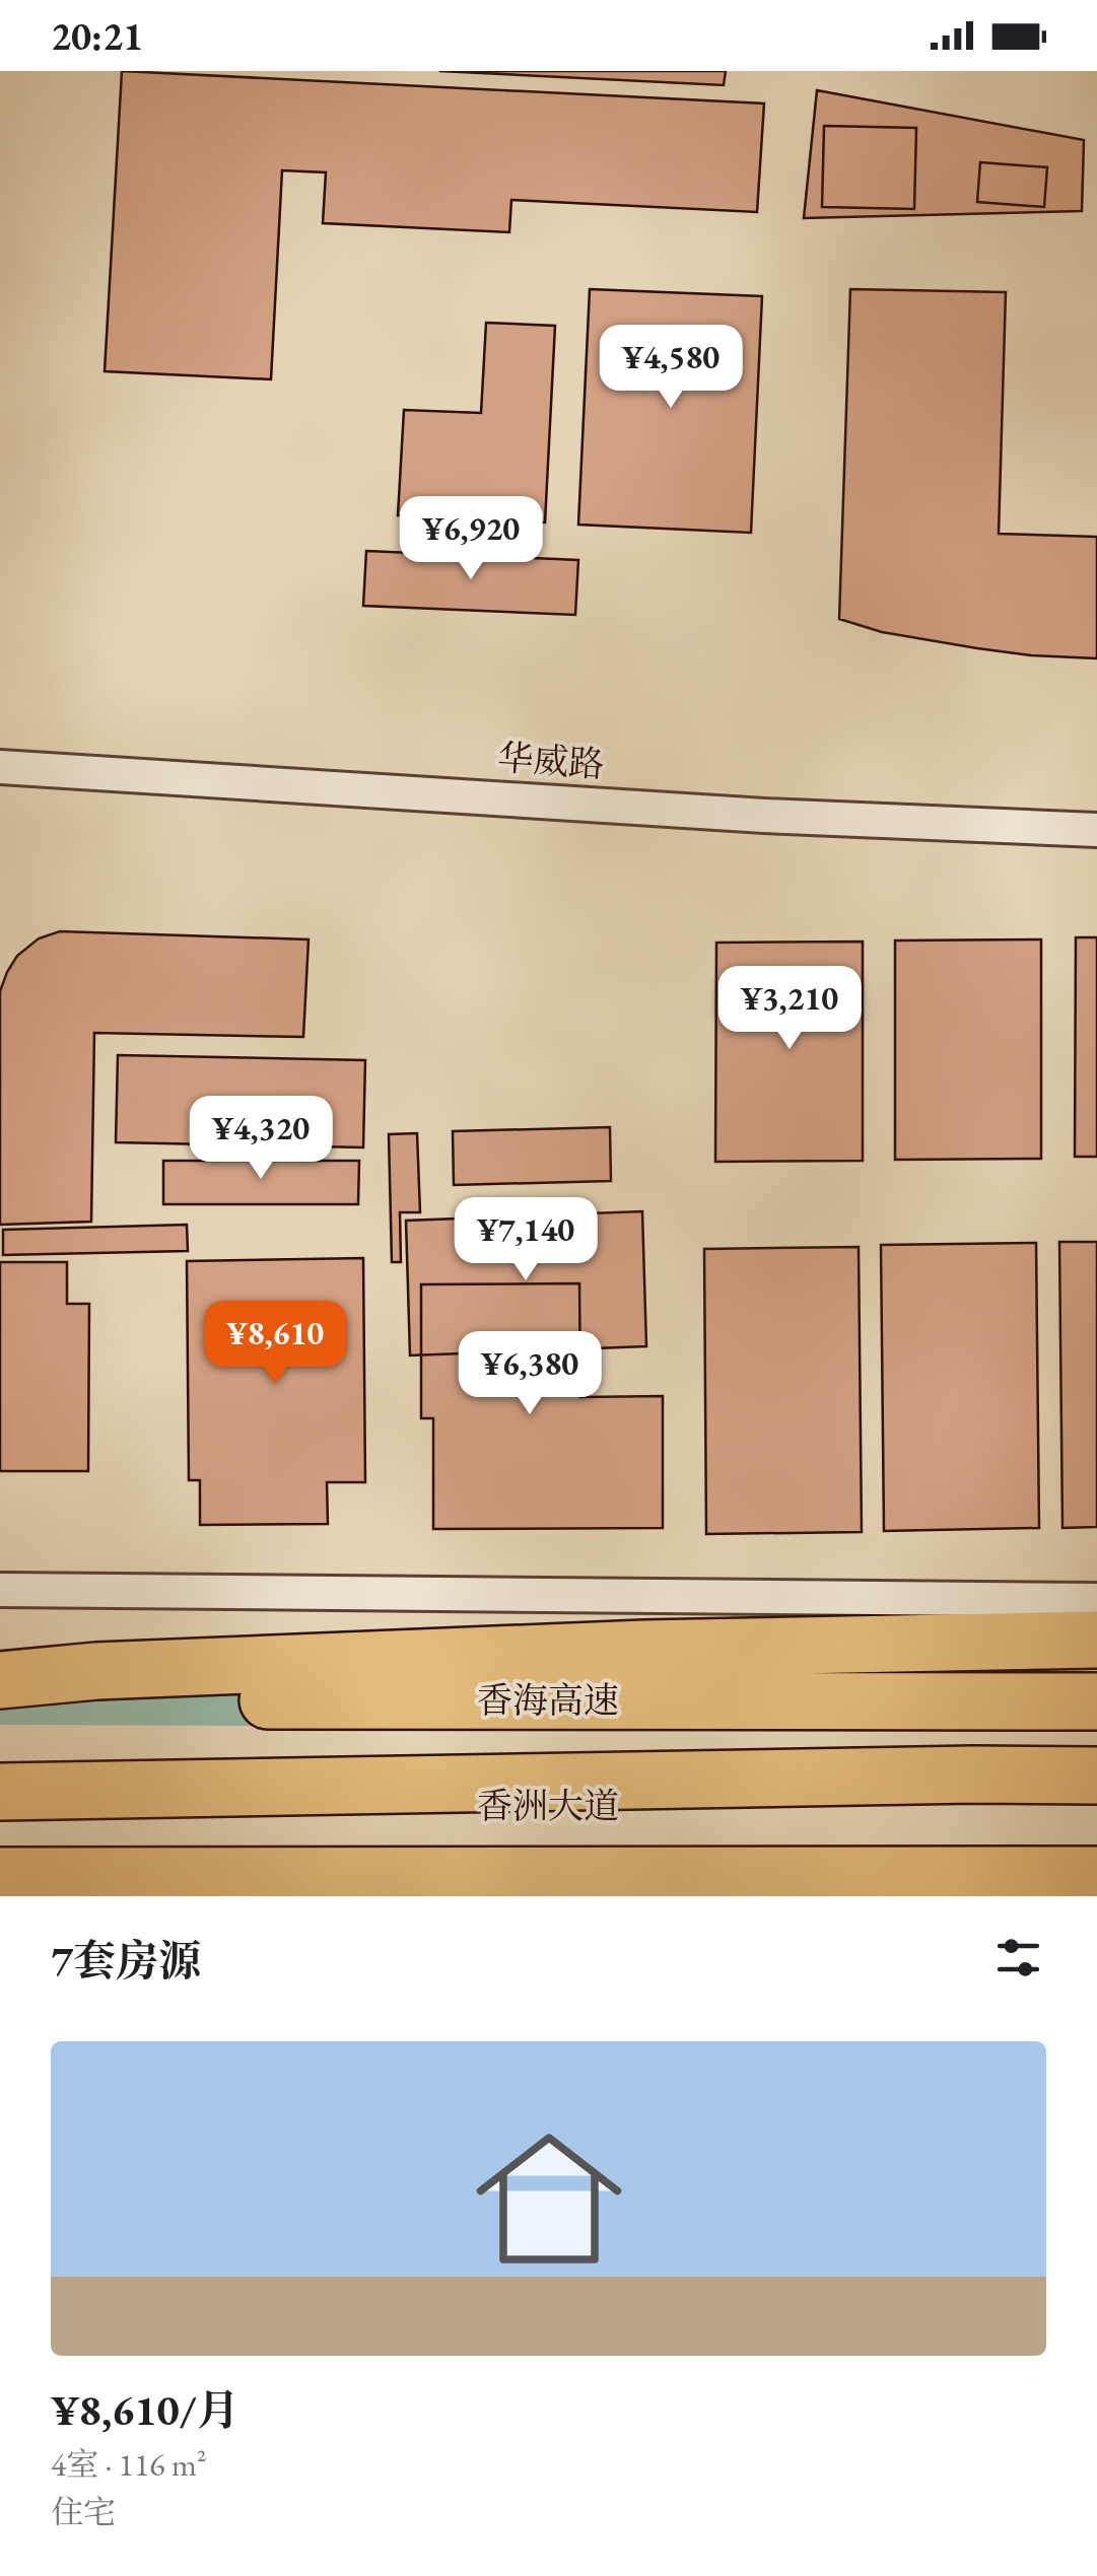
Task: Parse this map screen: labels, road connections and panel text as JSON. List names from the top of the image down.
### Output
{
  "streets": {
    "highway": ["香海高速", "香洲大道"],
    "street": ["华威路"]
  },
  "page": {
    "status": "20:21",
    "price": [
      "¥4,580",
      "¥6,920",
      "¥3,210",
      "¥4,320",
      "¥7,140",
      "¥8,610",
      "¥6,380"
    ],
    "heading": "7套房源",
    "list": [
      {
        "name": "¥8,610/月",
        "note": "4室 · 116 m² · 住宅"
      }
    ]
  }
}
